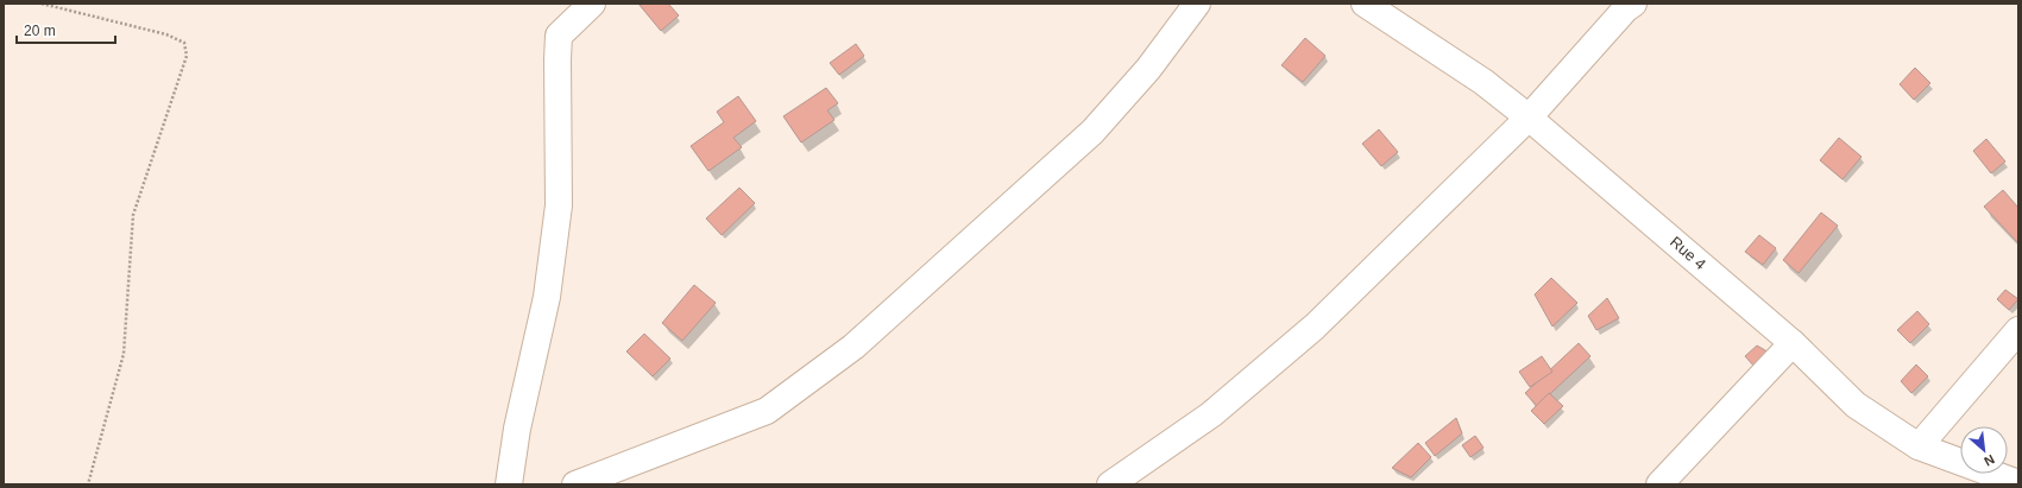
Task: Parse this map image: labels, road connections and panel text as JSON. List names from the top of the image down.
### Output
{
  "streets": {
    "street": ["Rue 4"]
  },
  "scale_bar": "20 m",
  "north": "bottom right"
}
